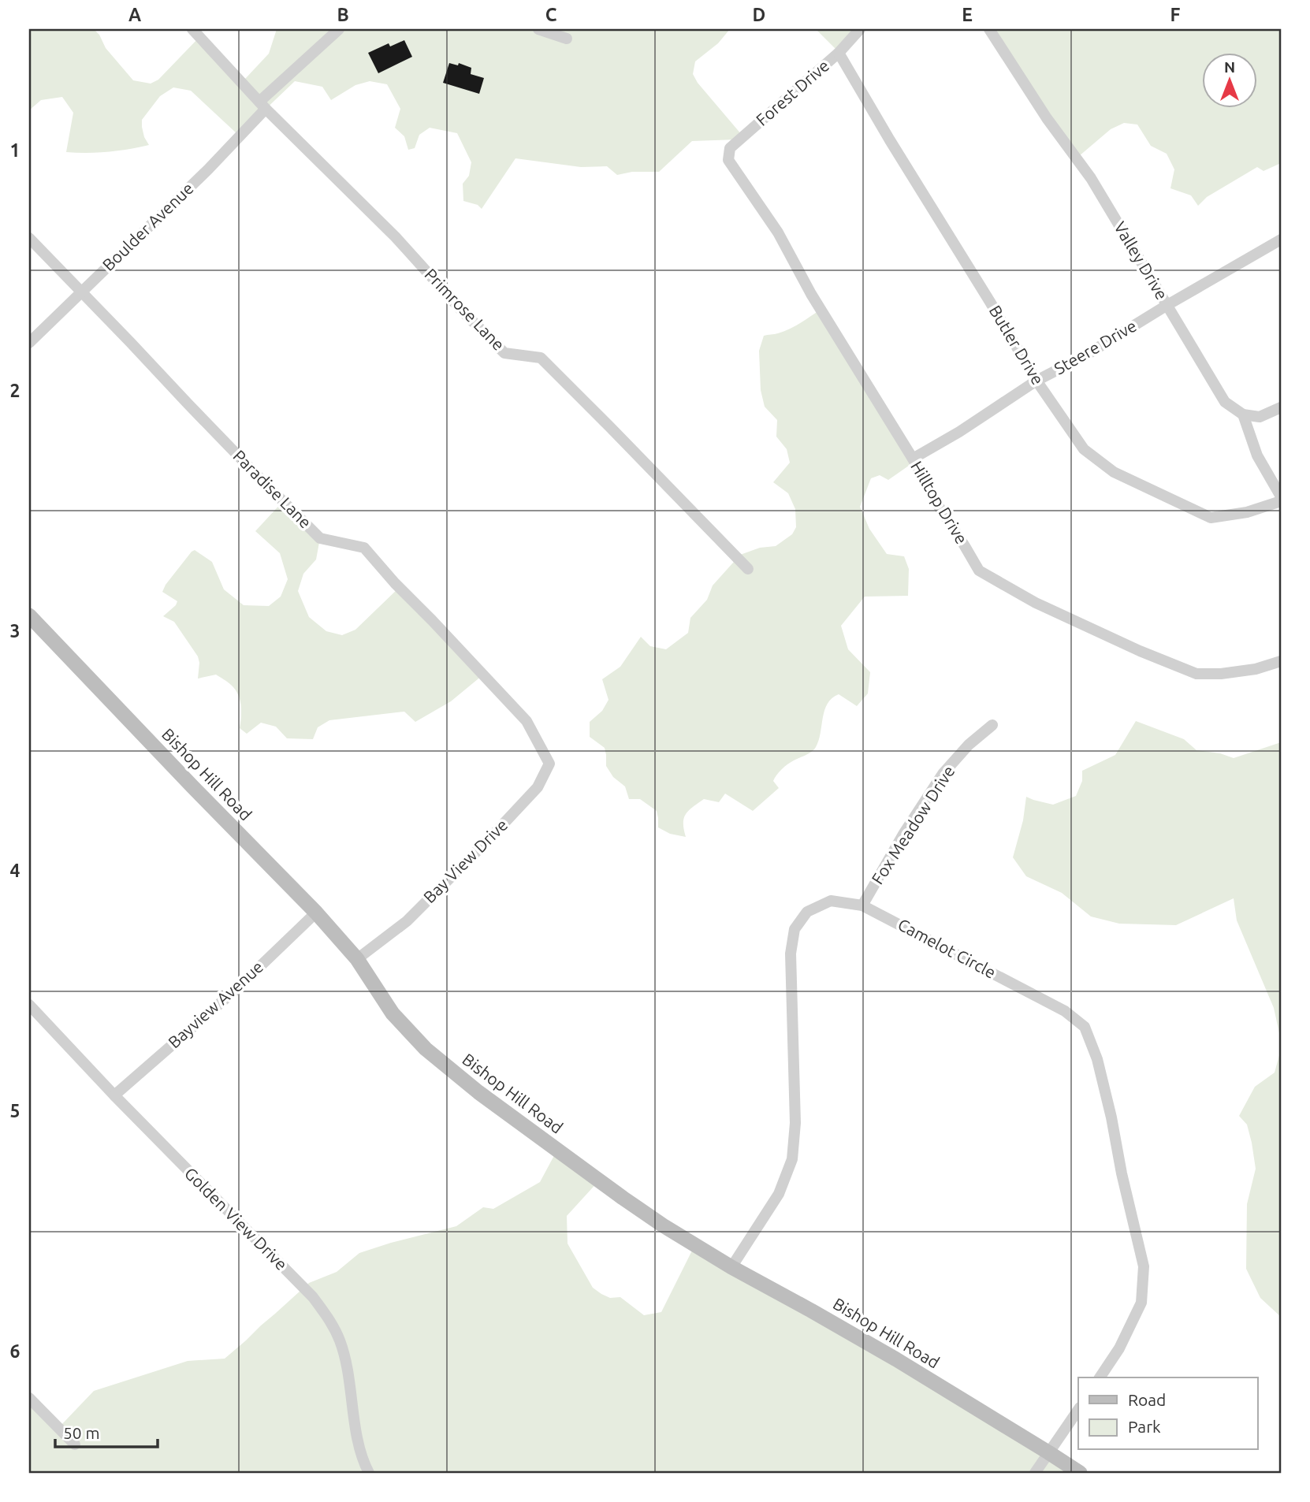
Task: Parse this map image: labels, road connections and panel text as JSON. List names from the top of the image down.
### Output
{
  "streets": {
    "street": [
      "Forest Drive",
      "Boulder Avenue",
      "Valley Drive",
      "Primrose Lane",
      "Butler Drive",
      "Steere Drive",
      "Paradise Lane",
      "Hilltop Drive",
      "Bishop Hill Road",
      "Fox Meadow Drive",
      "Bay View Drive",
      "Camelot Circle",
      "Bayview Avenue",
      "Golden View Drive"
    ]
  },
  "crossings": [
    ["Forest Drive", "Butler Drive"],
    ["Forest Drive", "Hilltop Drive"],
    ["Boulder Avenue", "Primrose Lane"],
    ["Boulder Avenue", "Paradise Lane"],
    ["Valley Drive", "Steere Drive"],
    ["Butler Drive", "Steere Drive"],
    ["Steere Drive", "Hilltop Drive"],
    ["Paradise Lane", "Bay View Drive"],
    ["Bishop Hill Road", "Bay View Drive"],
    ["Bishop Hill Road", "Camelot Circle"],
    ["Bishop Hill Road", "Bayview Avenue"],
    ["Fox Meadow Drive", "Camelot Circle"],
    ["Bayview Avenue", "Golden View Drive"]
  ],
  "legend": ["Road", "Park"],
  "scale_bar": "50 m",
  "north": "top",
  "grid": {
    "columns": [
      "A",
      "B",
      "C",
      "D",
      "E",
      "F"
    ],
    "rows": [
      "1",
      "2",
      "3",
      "4",
      "5",
      "6"
    ]
  }
}
